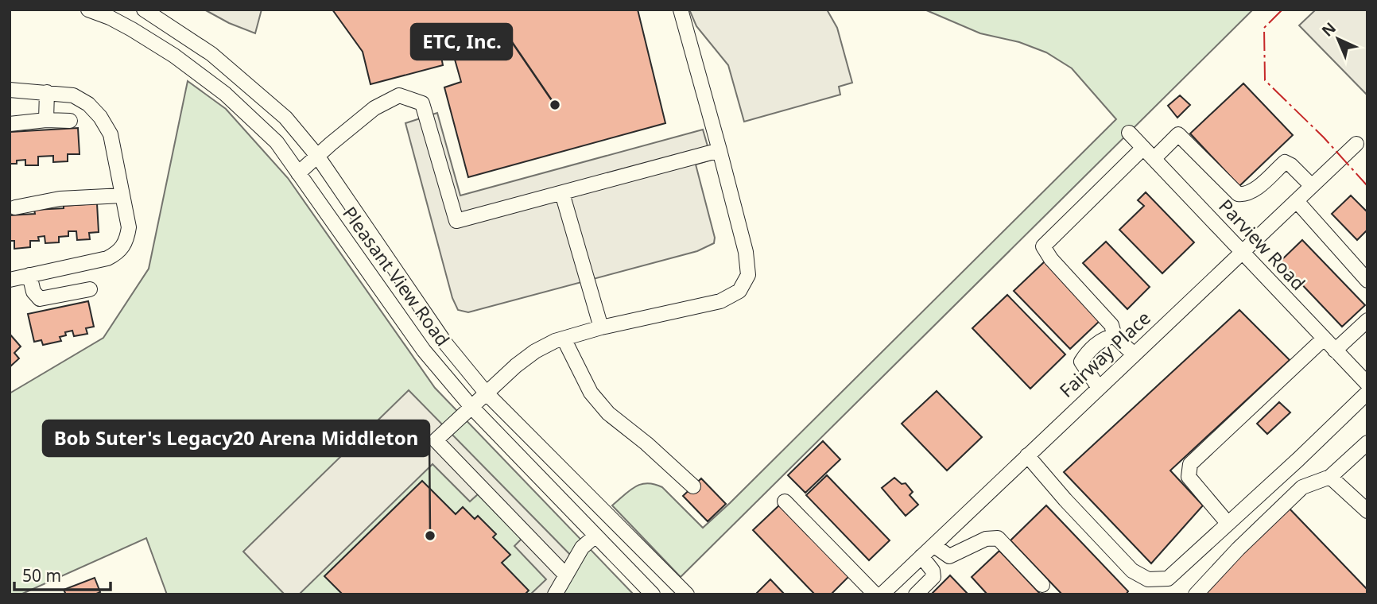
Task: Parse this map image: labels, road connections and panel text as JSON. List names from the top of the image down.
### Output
{
  "streets": {
    "street": ["Parview Road", "Pleasant View Road", "Fairway Place"]
  },
  "crossings": [
    ["Parview Road", "Fairway Place"]
  ],
  "places": ["ETC, Inc.", "Bob Suter's Legacy20 Arena Middleton"],
  "scale_bar": "50 m",
  "north": "top left"
}
